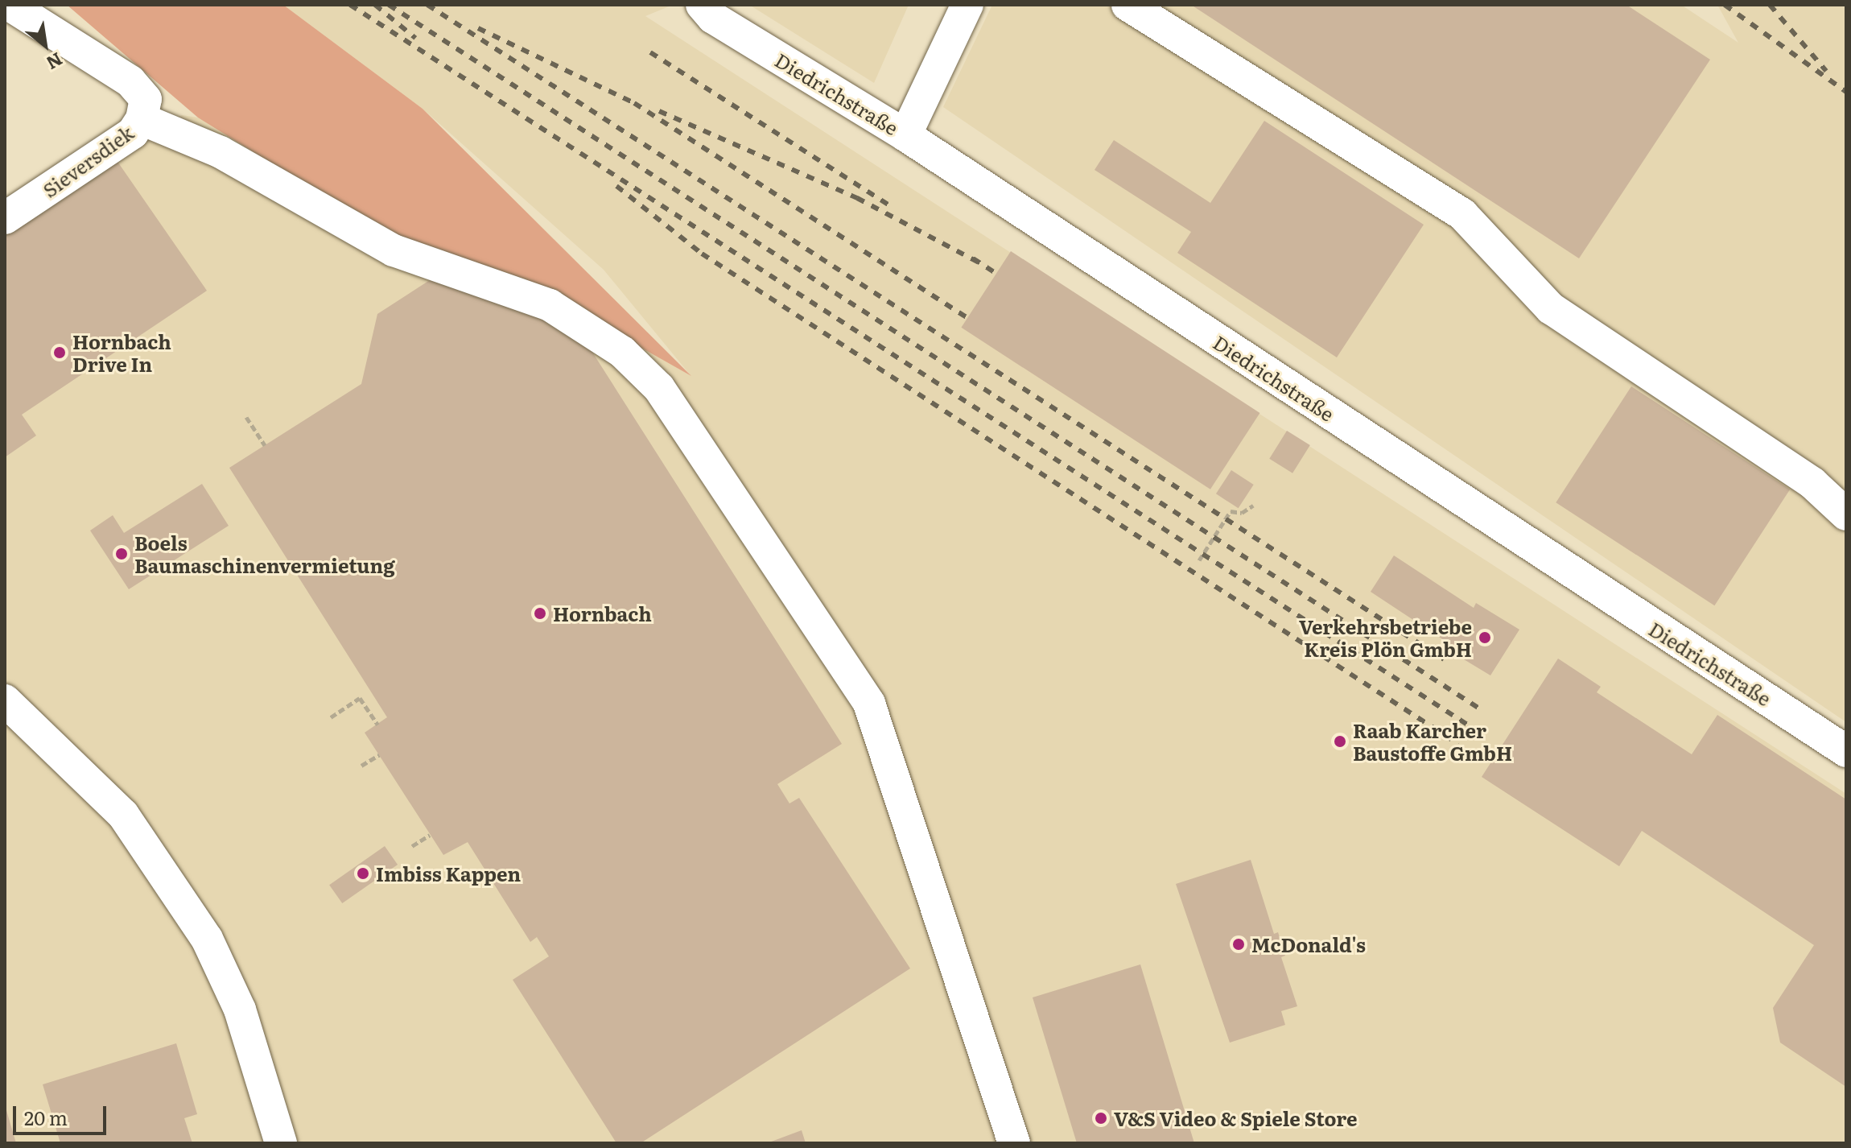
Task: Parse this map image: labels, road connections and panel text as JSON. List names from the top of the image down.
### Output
{
  "streets": {
    "street": ["Diedrichstraße", "Sieversdiek"]
  },
  "places": [
    "Hornbach Drive In",
    "Boels Baumaschinenvermietung",
    "Hornbach",
    "Verkehrsbetriebe Kreis Plön GmbH",
    "Raab Karcher Baustoffe GmbH",
    "Imbiss Kappen",
    "McDonald's",
    "V&S Video & Spiele Store"
  ],
  "scale_bar": "20 m",
  "north": "bottom right"
}
